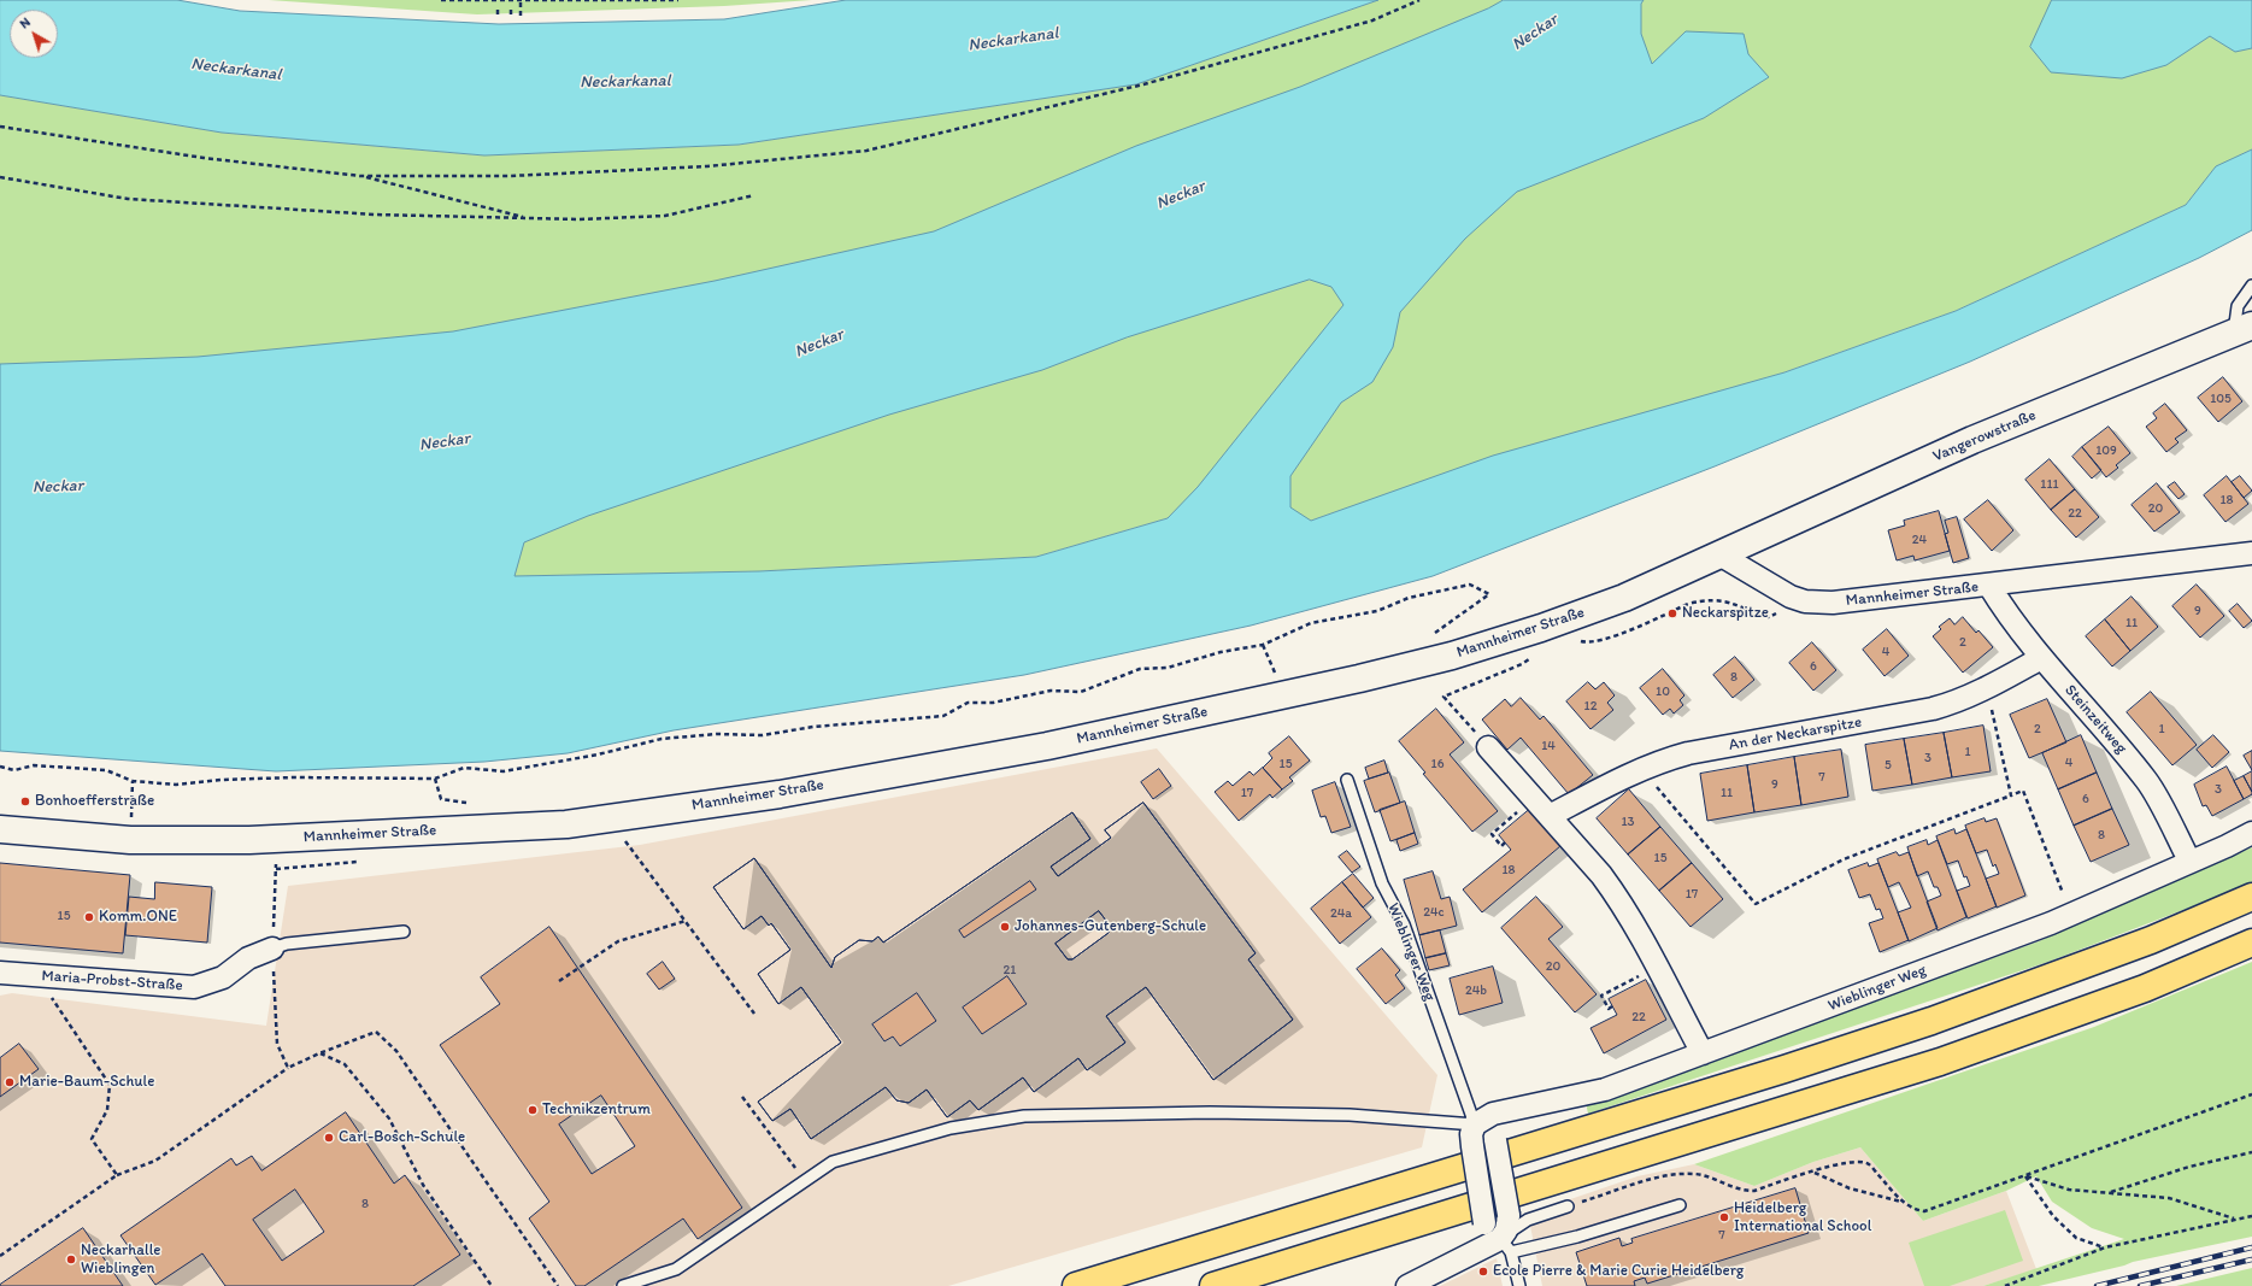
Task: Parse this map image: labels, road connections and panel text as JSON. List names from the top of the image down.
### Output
{
  "streets": {
    "street": [
      "Vangerowstraße",
      "Mannheimer Straße",
      "Steinzeitweg",
      "An der Neckarspitze",
      "Wieblinger Weg",
      "Maria-Probst-Straße"
    ]
  },
  "crossings": [
    ["Vangerowstraße", "Mannheimer Straße"],
    ["Mannheimer Straße", "Steinzeitweg"],
    ["Steinzeitweg", "An der Neckarspitze"],
    ["Steinzeitweg", "Wieblinger Weg"]
  ],
  "water": ["Neckar", "Neckarkanal"],
  "places": [
    "Neckarspitze",
    "Bonhoefferstraße",
    "Komm.ONE",
    "Johannes-Gutenberg-Schule",
    "Marie-Baum-Schule",
    "Technikzentrum",
    "Carl-Bosch-Schule",
    "Heidelberg International School",
    "Neckarhalle Wieblingen",
    "Ecole Pierre & Marie Curie Heidelberg"
  ],
  "house_numbers": [
    "105",
    "109",
    "111",
    "18",
    "20",
    "22",
    "24",
    "9",
    "11",
    "2",
    "4",
    "6",
    "8",
    "10",
    "12",
    "2",
    "1",
    "14",
    "1",
    "3",
    "4",
    "15",
    "16",
    "5",
    "7",
    "9",
    "3",
    "17",
    "11",
    "6",
    "13",
    "8",
    "15",
    "18",
    "17",
    "24c",
    "24a",
    "15",
    "20",
    "21",
    "24b",
    "22",
    "8",
    "7"
  ],
  "north": "top left"
}
